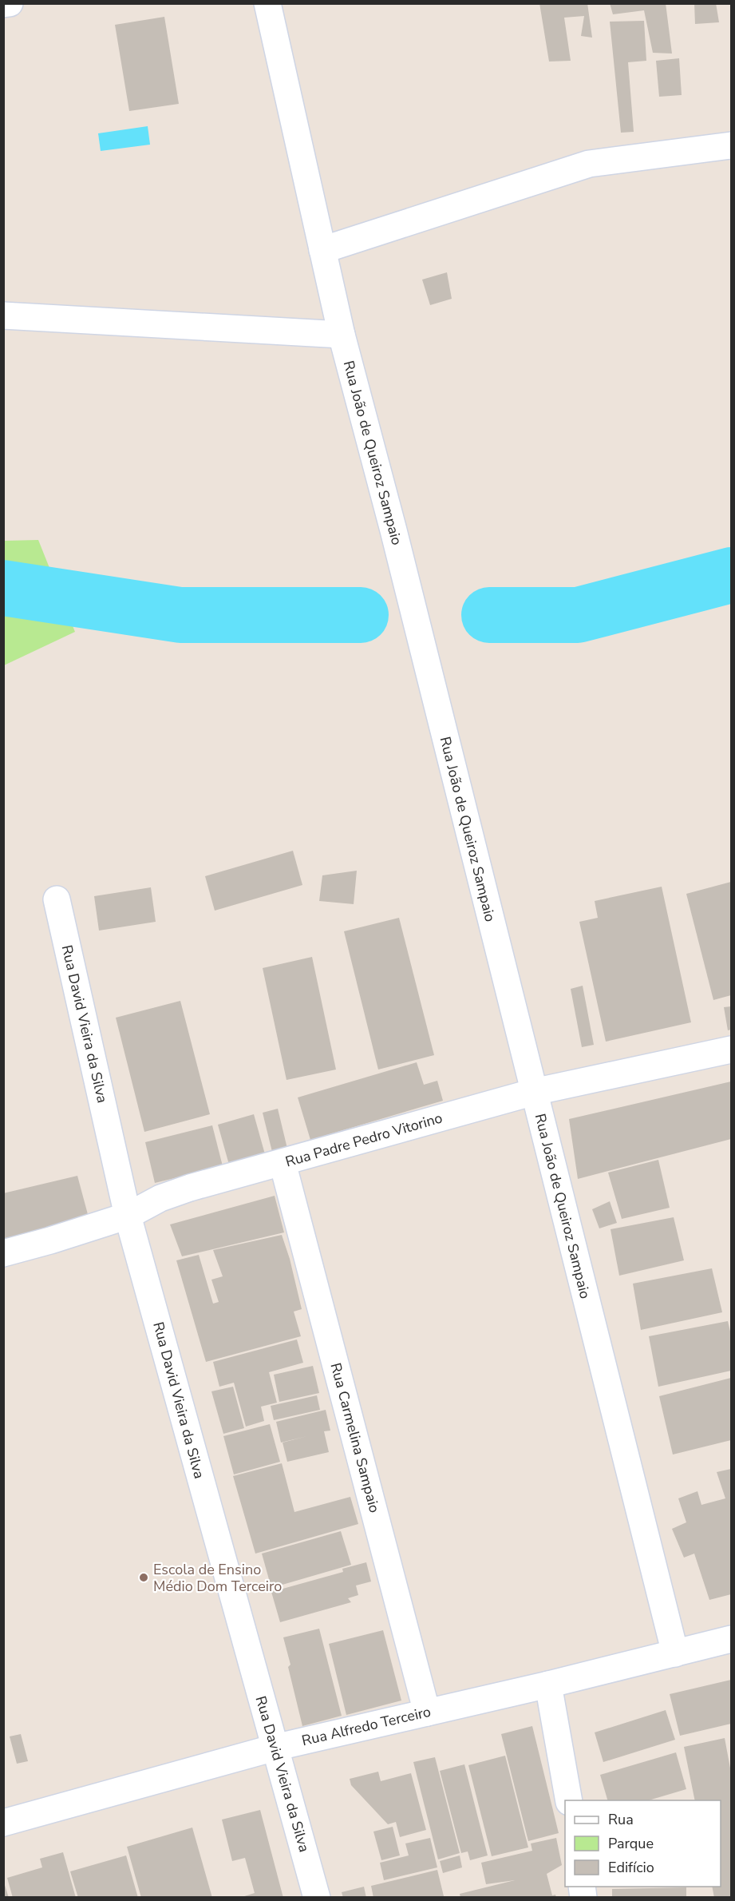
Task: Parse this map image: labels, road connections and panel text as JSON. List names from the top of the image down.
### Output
{
  "streets": {
    "street": [
      "Rua João de Queiroz Sampaio",
      "Rua David Vieira da Silva",
      "Rua Padre Pedro Vitorino",
      "Rua Carmelina Sampaio",
      "Rua Alfredo Terceiro"
    ]
  },
  "crossings": [
    ["Rua João de Queiroz Sampaio", "Rua Padre Pedro Vitorino"],
    ["Rua João de Queiroz Sampaio", "Rua Alfredo Terceiro"],
    ["Rua David Vieira da Silva", "Rua Padre Pedro Vitorino"],
    ["Rua David Vieira da Silva", "Rua Alfredo Terceiro"],
    ["Rua Padre Pedro Vitorino", "Rua Carmelina Sampaio"],
    ["Rua Carmelina Sampaio", "Rua Alfredo Terceiro"]
  ],
  "places": ["Escola de Ensino Médio Dom Terceiro"],
  "legend": ["Rua", "Parque", "Edifício"]
}
